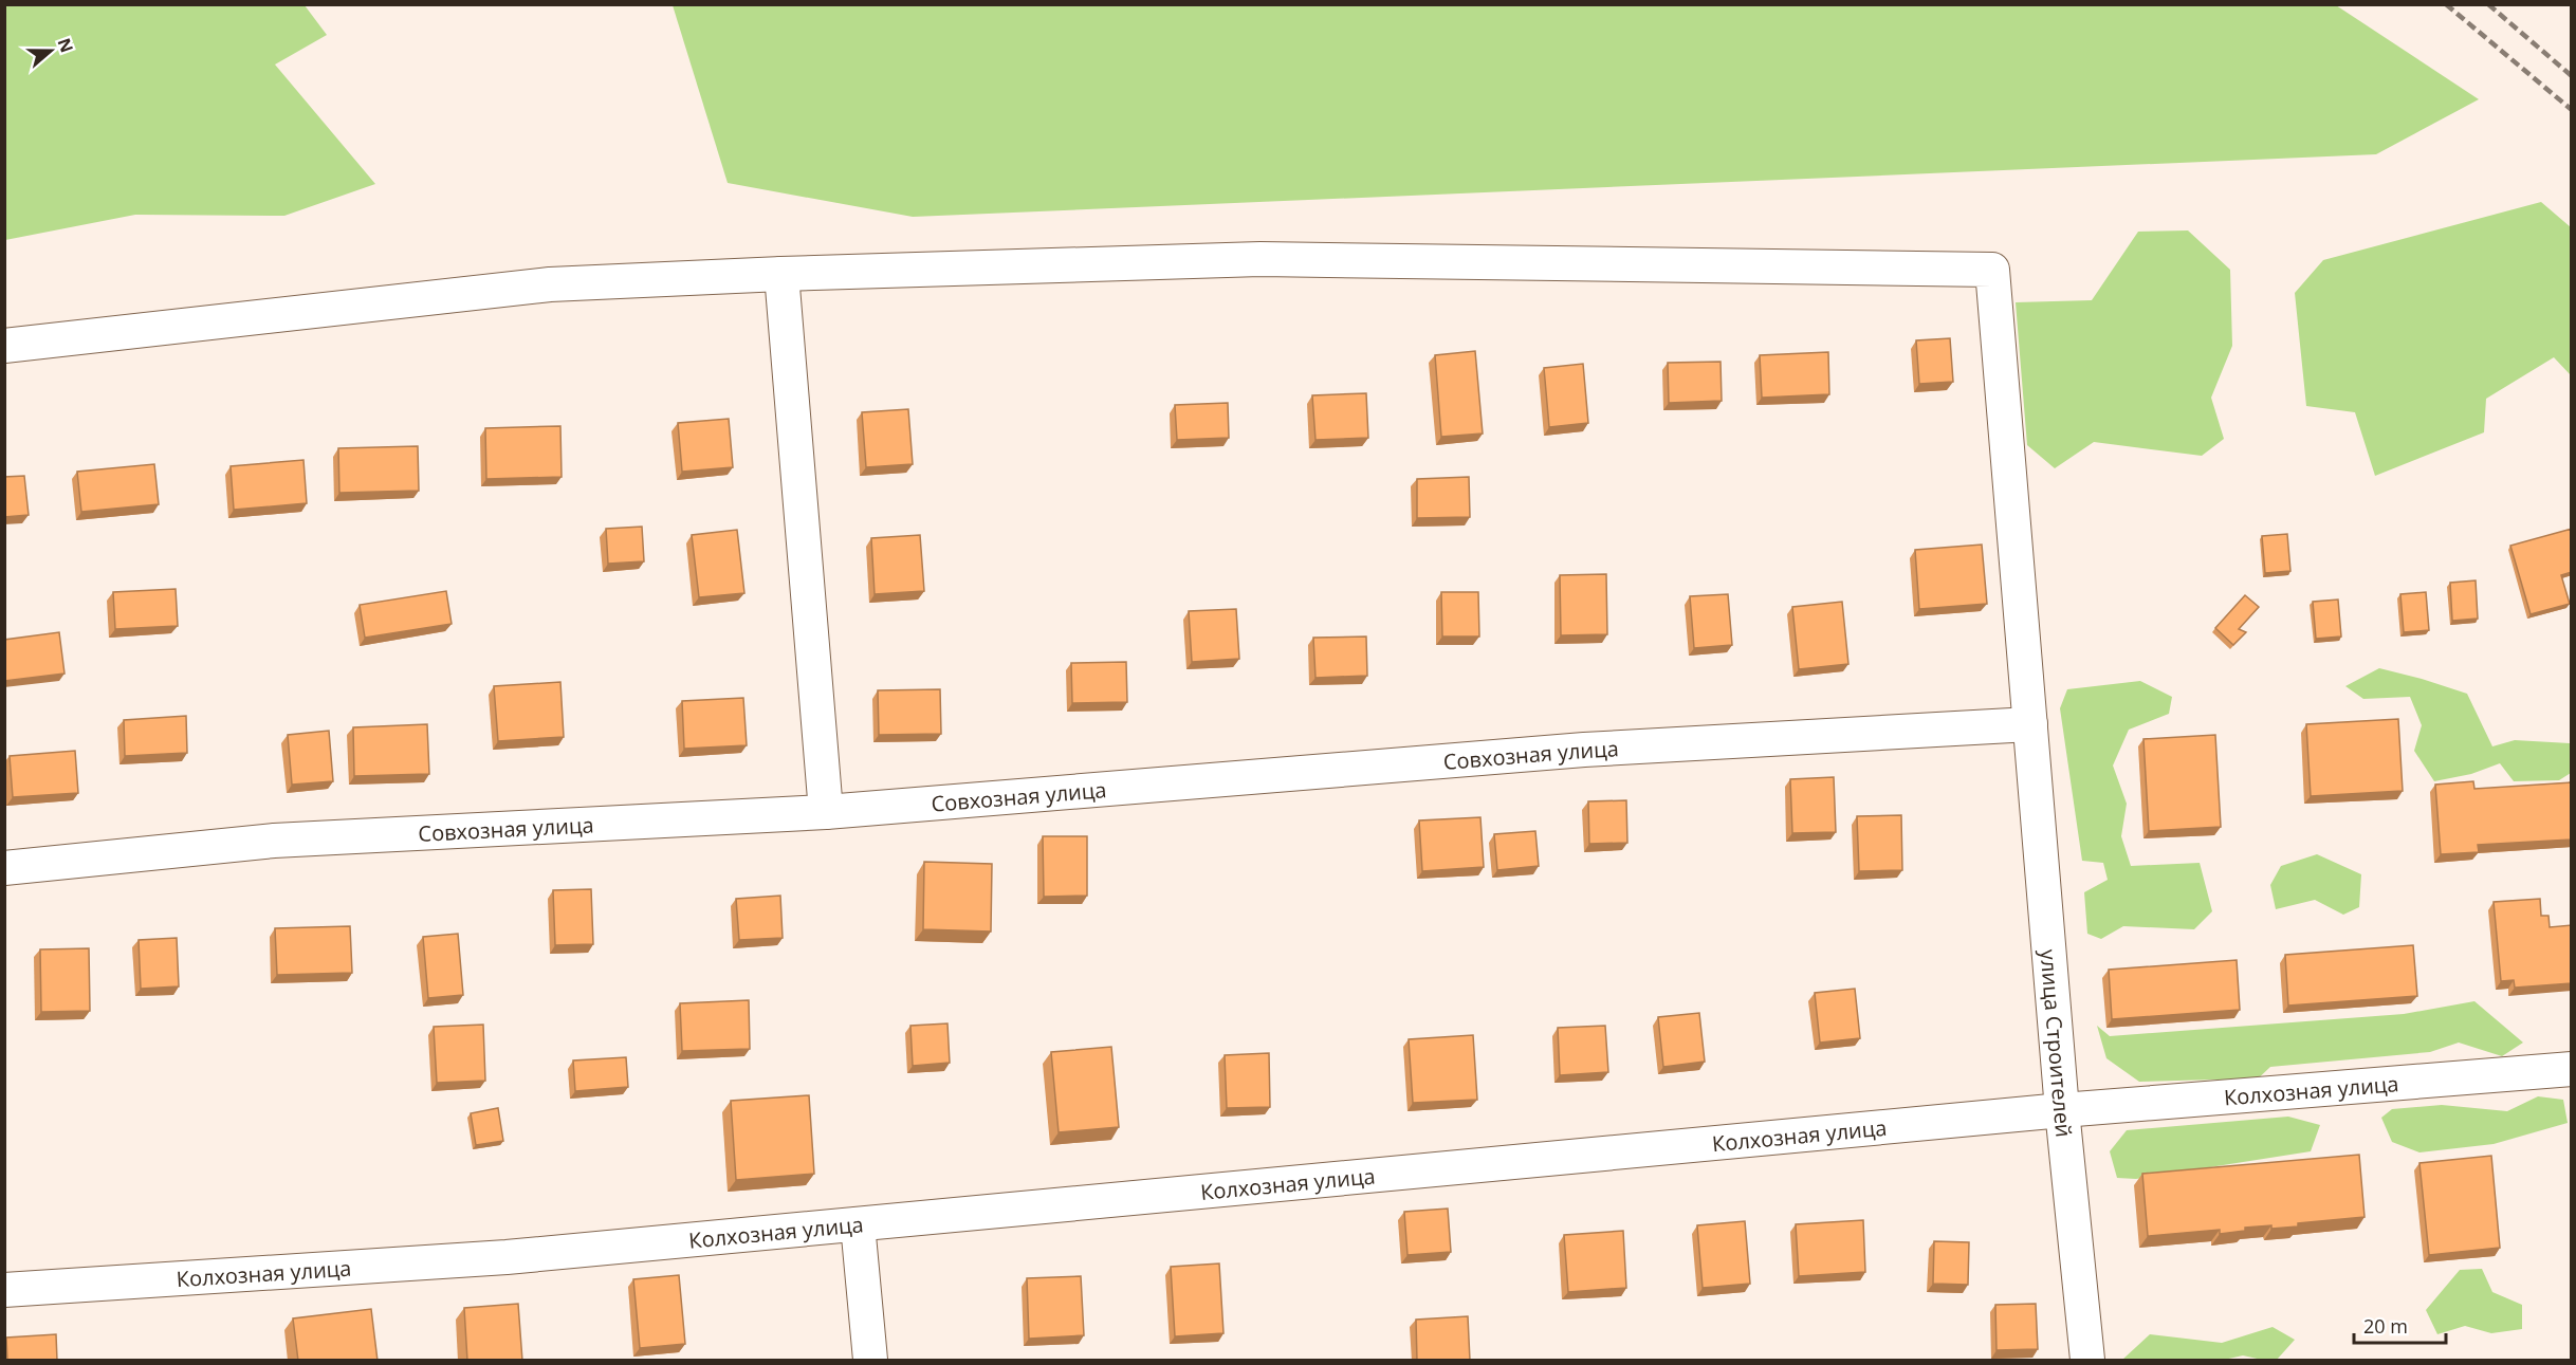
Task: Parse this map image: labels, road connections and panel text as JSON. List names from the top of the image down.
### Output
{
  "streets": {
    "street": ["Совхозная улица", "улица Строителей", "Колхозная улица"]
  },
  "crossings": [
    ["Совхозная улица", "улица Строителей"],
    ["улица Строителей", "Колхозная улица"]
  ],
  "scale_bar": "20 m",
  "north": "right"
}
